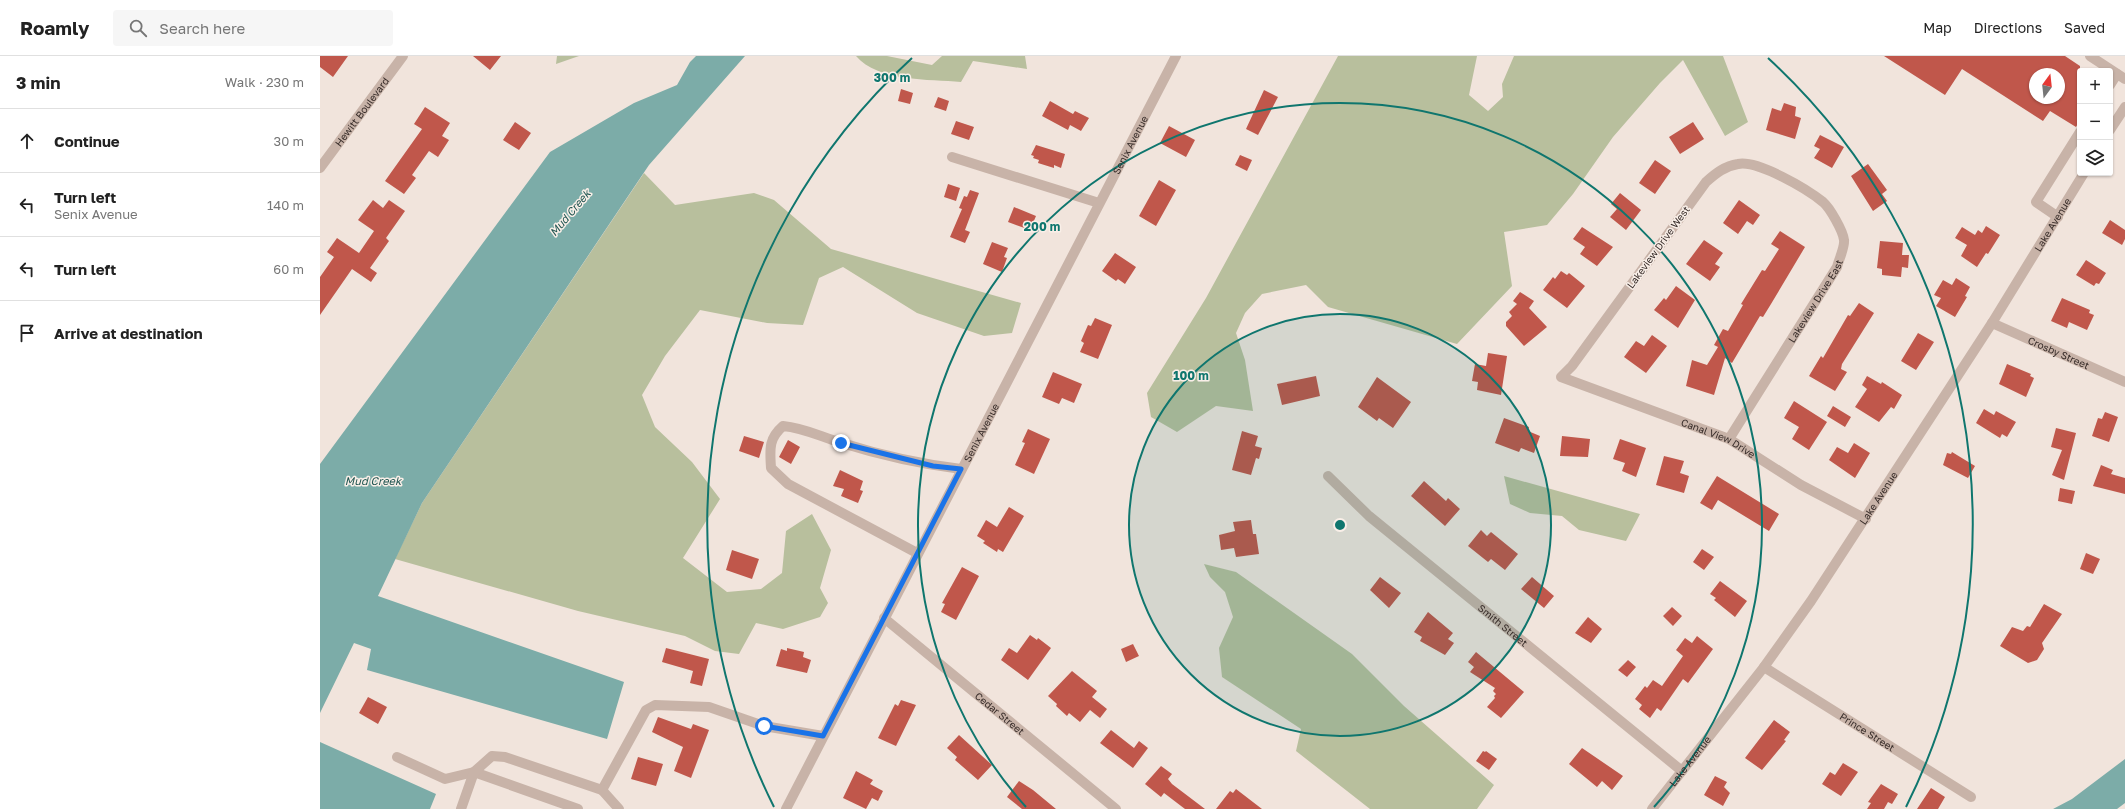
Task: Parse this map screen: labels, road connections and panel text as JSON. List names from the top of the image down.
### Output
{
  "streets": {
    "street": [
      "Hewitt Boulevard",
      "Senix Avenue",
      "Lake Avenue",
      "Lakeview Drive West",
      "Lakeview Drive East",
      "Crosby Street",
      "Canal View Drive",
      "Smith Street",
      "Cedar Street",
      "Prince Street"
    ]
  },
  "crossings": [
    ["Senix Avenue", "Cedar Street"],
    ["Lake Avenue", "Crosby Street"],
    ["Lake Avenue", "Canal View Drive"],
    ["Lake Avenue", "Smith Street"],
    ["Lake Avenue", "Prince Street"],
    ["Lakeview Drive West", "Lakeview Drive East"],
    ["Lakeview Drive West", "Canal View Drive"],
    ["Lakeview Drive East", "Canal View Drive"]
  ],
  "water": ["Mud Creek"],
  "north": "top",
  "page": {
    "header": "Roamly",
    "search": "Search here",
    "nav": ["Map", "Directions", "Saved"],
    "heading": ["3 min", "Walk · 230 m"],
    "map_buttons": ["+", "−"],
    "list": [
      ["Continue", "30 m"],
      ["Turn left", "Senix Avenue", "140 m"],
      ["Turn left", "60 m"],
      "Arrive at destination"
    ]
  },
  "rings": ["300 m", "200 m", "100 m"]
}
